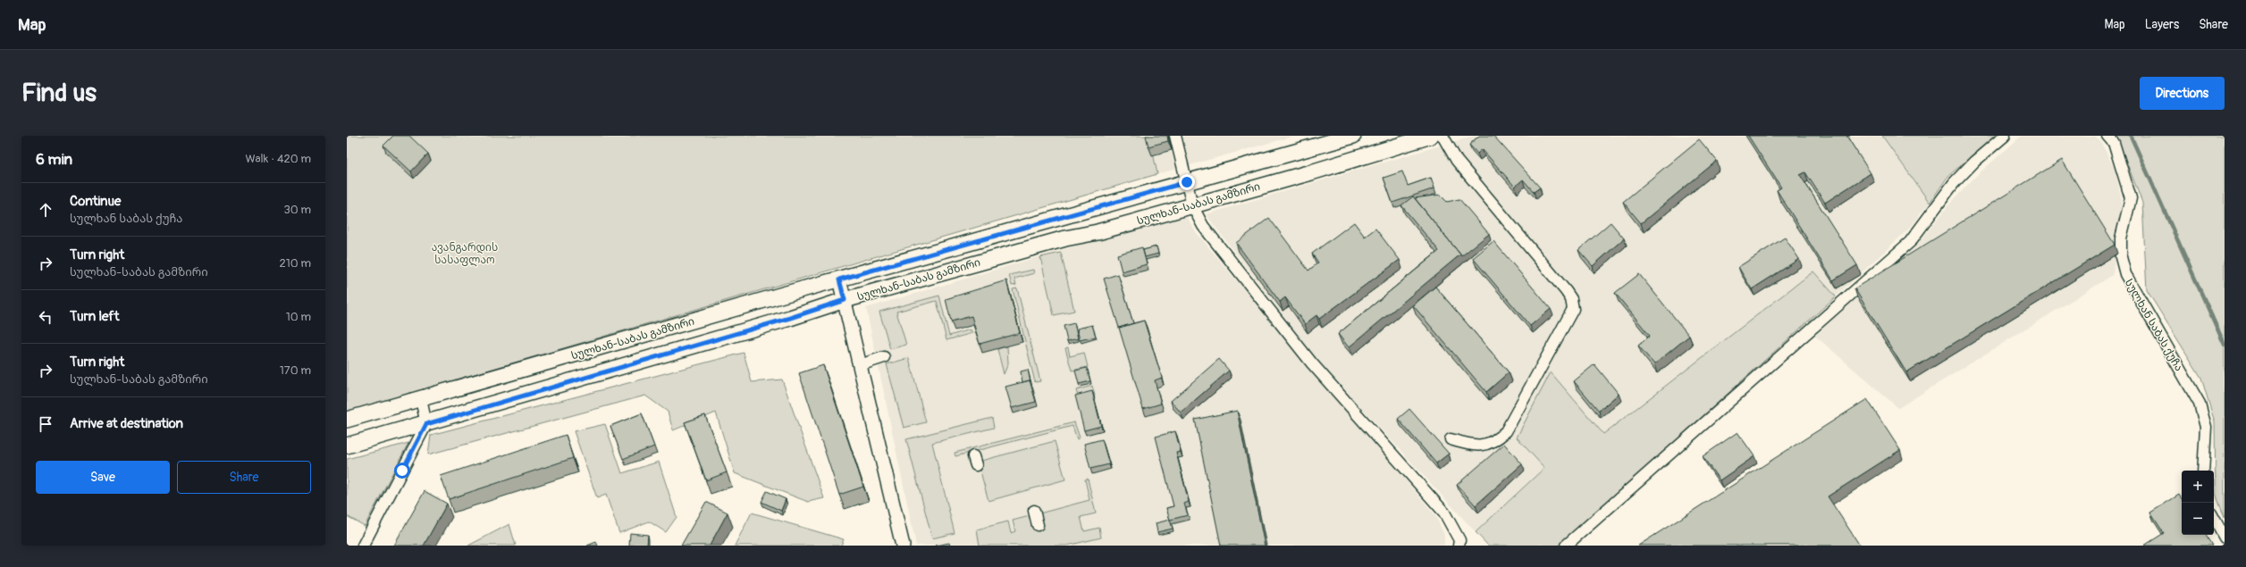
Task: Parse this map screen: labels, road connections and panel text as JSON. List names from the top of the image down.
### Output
{
  "streets": {
    "main road": ["სულხან-საბას გამზირი"],
    "street": ["სულხან საბას ქუჩა"]
  },
  "parks": ["ავანგარდის სასაფლაო"],
  "page": {
    "header": "Map",
    "nav": ["Map", "Layers", "Share"],
    "buttons": [
      "Directions",
      ["Save", "Share"]
    ],
    "title": "Find us",
    "heading": ["6 min", "Walk · 420 m"],
    "list": [
      ["Continue", "სულხან საბას ქუჩა", "30 m"],
      ["Turn right", "სულხან-საბას გამზირი", "210 m"],
      ["Turn left", "10 m"],
      ["Turn right", "სულხან-საბას გამზირი", "170 m"],
      "Arrive at destination"
    ],
    "map_buttons": ["+", "−"]
  }
}
